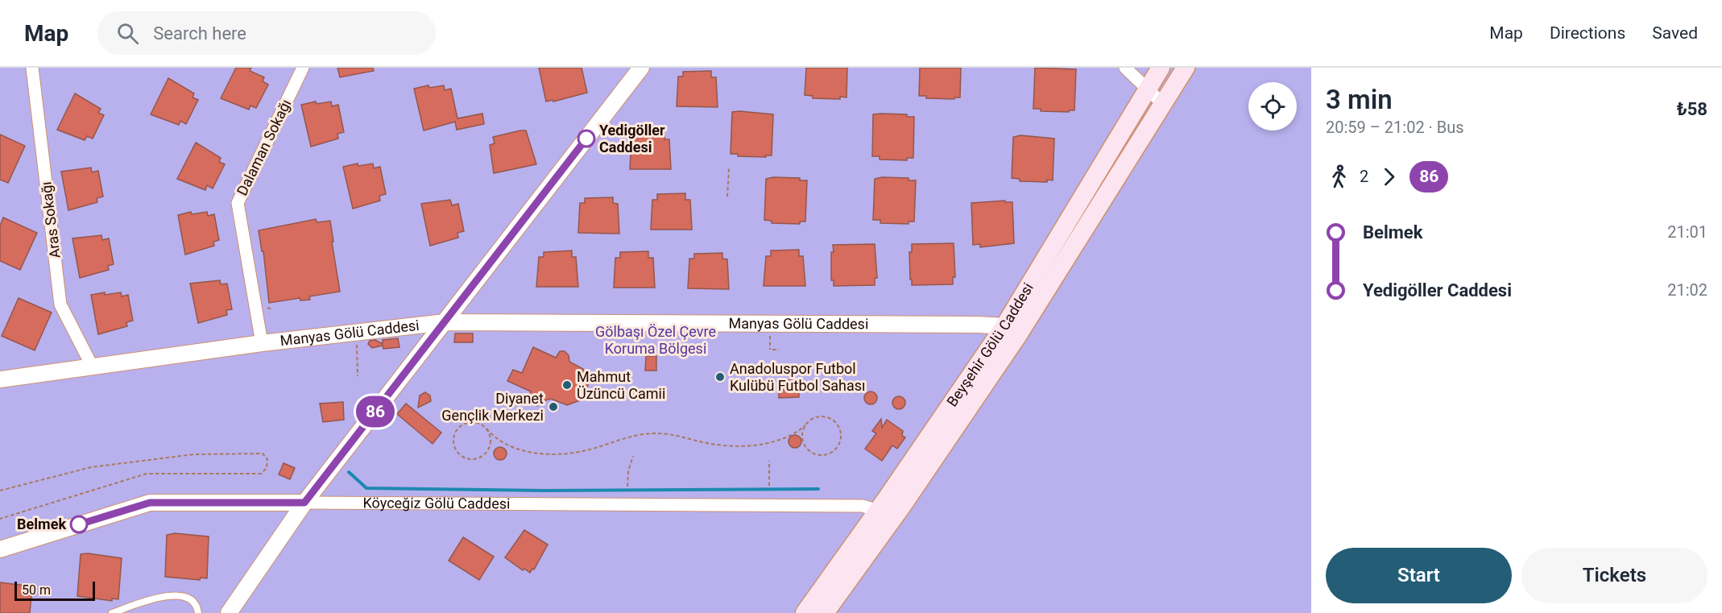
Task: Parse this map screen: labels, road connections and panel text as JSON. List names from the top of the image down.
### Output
{
  "streets": {
    "main road": ["Beyşehir Gölü Caddesi"],
    "street": [
      "Dalaman Sokağı",
      "Aras Sokağı",
      "Manyas Gölü Caddesi",
      "Köyceğiz Gölü Caddesi"
    ]
  },
  "crossings": [
    ["Dalaman Sokağı", "Manyas Gölü Caddesi"],
    ["Aras Sokağı", "Manyas Gölü Caddesi"],
    ["Manyas Gölü Caddesi", "Beyşehir Gölü Caddesi"],
    ["Beyşehir Gölü Caddesi", "Köyceğiz Gölü Caddesi"]
  ],
  "parks": ["Gölbaşı Özel Çevre Koruma Bölgesi"],
  "places": [
    "Yedigöller Caddesi",
    "Anadoluspor Futbol Kulübü Futbol Sahası",
    "Mahmut Üzüncü Camii",
    "Diyanet Gençlik Merkezi",
    "Belmek"
  ],
  "lines": ["bus line 86"],
  "scale_bar": "50 m",
  "page": {
    "header": "Map",
    "search": "Search here",
    "nav": ["Map", "Directions", "Saved"],
    "on_map": "86",
    "heading": ["3 min", "20:59 – 21:02 · Bus", "₺58"],
    "legs": ["2", "86"],
    "list": [
      {
        "name": "Belmek",
        "value": "21:01"
      },
      {
        "name": "Yedigöller Caddesi",
        "value": "21:02"
      }
    ],
    "buttons": ["Start", "Tickets"],
    "scale": "50 m"
  }
}
